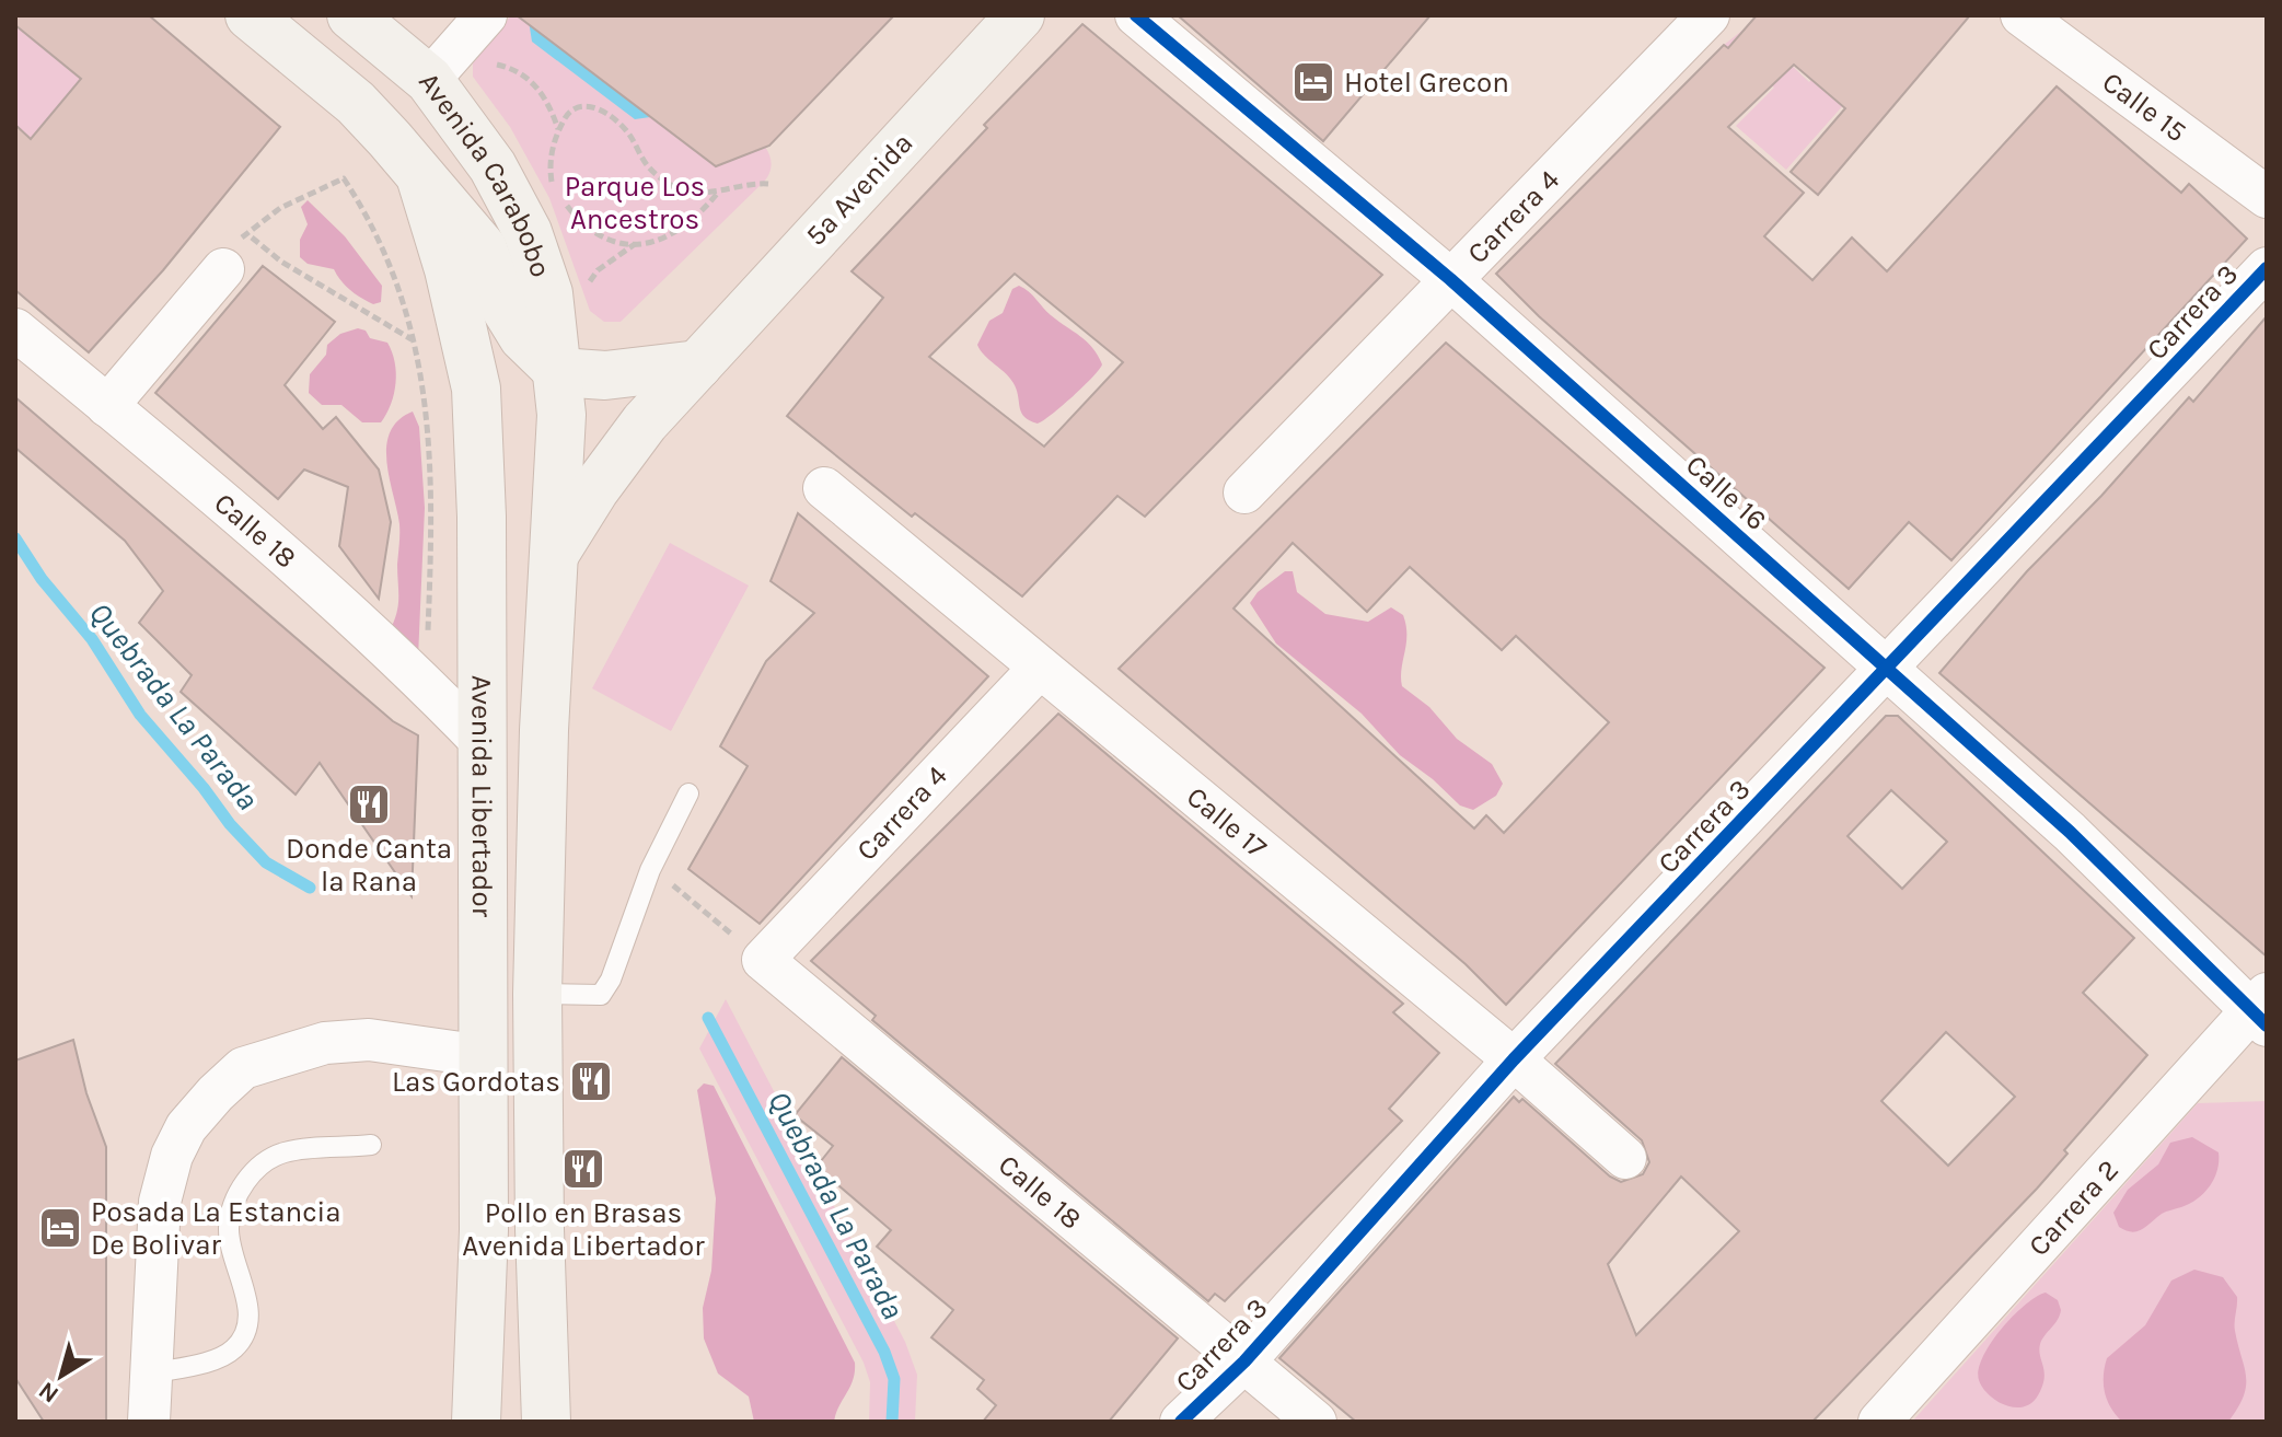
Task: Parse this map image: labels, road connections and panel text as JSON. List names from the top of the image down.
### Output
{
  "streets": {
    "main road": ["Avenida Carabobo", "5ª Avenida", "Avenida Libertador"],
    "street": [
      "Calle 15",
      "Carrera 4",
      "Carrera 3",
      "Calle 16",
      "Calle 18",
      "Calle 17",
      "Carrera 2"
    ]
  },
  "crossings": [
    ["Avenida Carabobo", "Avenida Libertador"],
    ["5ª Avenida", "Avenida Libertador"],
    ["Carrera 4", "Calle 16"],
    ["Carrera 4", "Calle 18"],
    ["Carrera 4", "Calle 17"],
    ["Carrera 3", "Calle 16"],
    ["Carrera 3", "Calle 18"],
    ["Carrera 3", "Calle 17"],
    ["Calle 16", "Carrera 2"],
    ["Calle 18", "Avenida Libertador"]
  ],
  "water": ["Quebrada La Parada"],
  "parks": ["Parque Los Ancestros"],
  "places": {
    "hotel": ["Hotel Grecon", "Posada La Estancia De Bolivar"],
    "restaurant": ["Donde Canta la Rana", "Las Gordotas", "Pollo en Brasas Avenida Libertador"]
  },
  "north": "bottom left"
}
